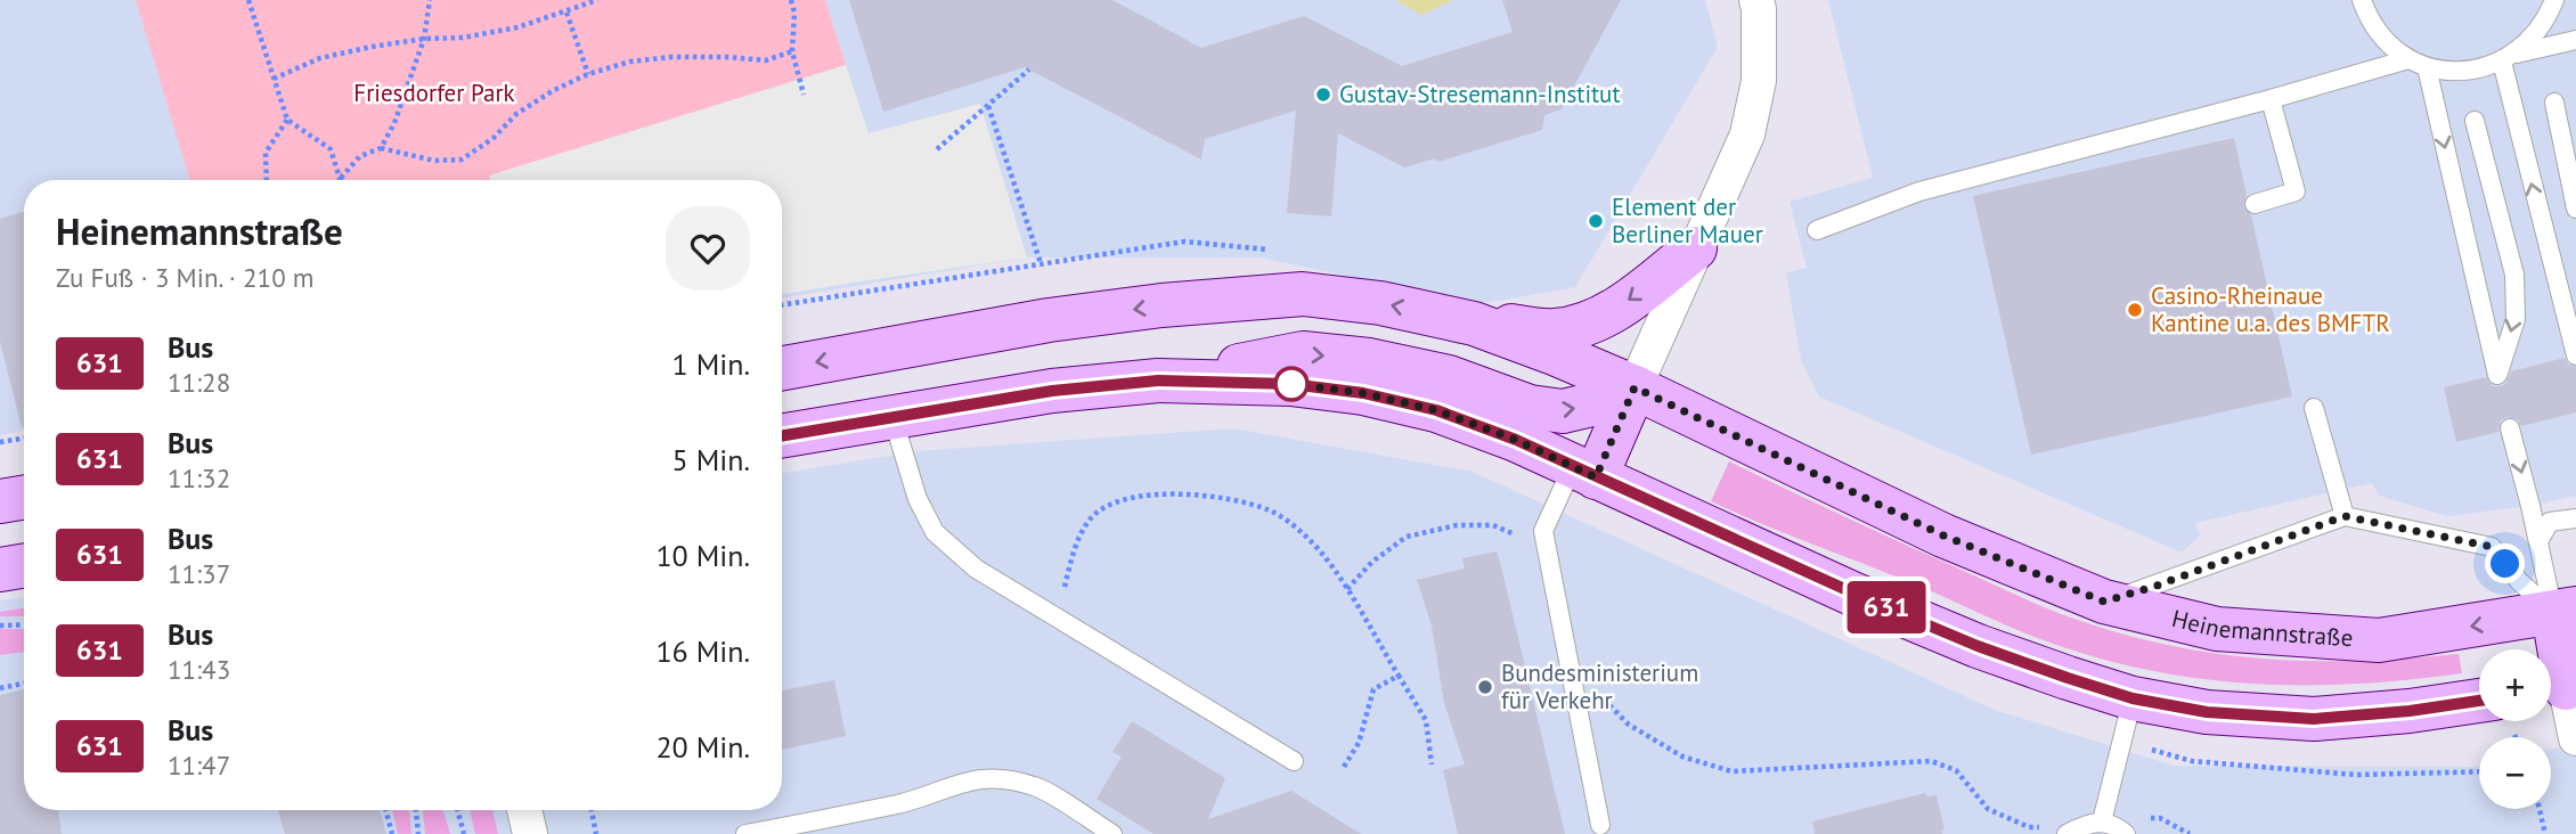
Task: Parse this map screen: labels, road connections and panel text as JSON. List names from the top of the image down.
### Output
{
  "streets": {
    "main road": ["Heinemannstraße"]
  },
  "parks": ["Friesdorfer Park"],
  "places": [
    "Gustav-Stresemann-Institut",
    "Element der Berliner Mauer",
    "Casino-Rheinaue Kantine u.a. des BMFTR",
    "Bundesministerium für Verkehr"
  ],
  "lines": ["bus line 631"],
  "page": {
    "on_map": "631",
    "heading": ["Heinemannstraße", "Zu Fuß · 3 Min. · 210 m"],
    "list": [
      {
        "mark": "631",
        "name": "Bus",
        "note": "11:28",
        "value": "1 Min."
      },
      {
        "mark": "631",
        "name": "Bus",
        "note": "11:32",
        "value": "5 Min."
      },
      {
        "mark": "631",
        "name": "Bus",
        "note": "11:37",
        "value": "10 Min."
      },
      {
        "mark": "631",
        "name": "Bus",
        "note": "11:43",
        "value": "16 Min."
      },
      {
        "mark": "631",
        "name": "Bus",
        "note": "11:47",
        "value": "20 Min."
      }
    ],
    "map_buttons": ["+", "−"]
  }
}
